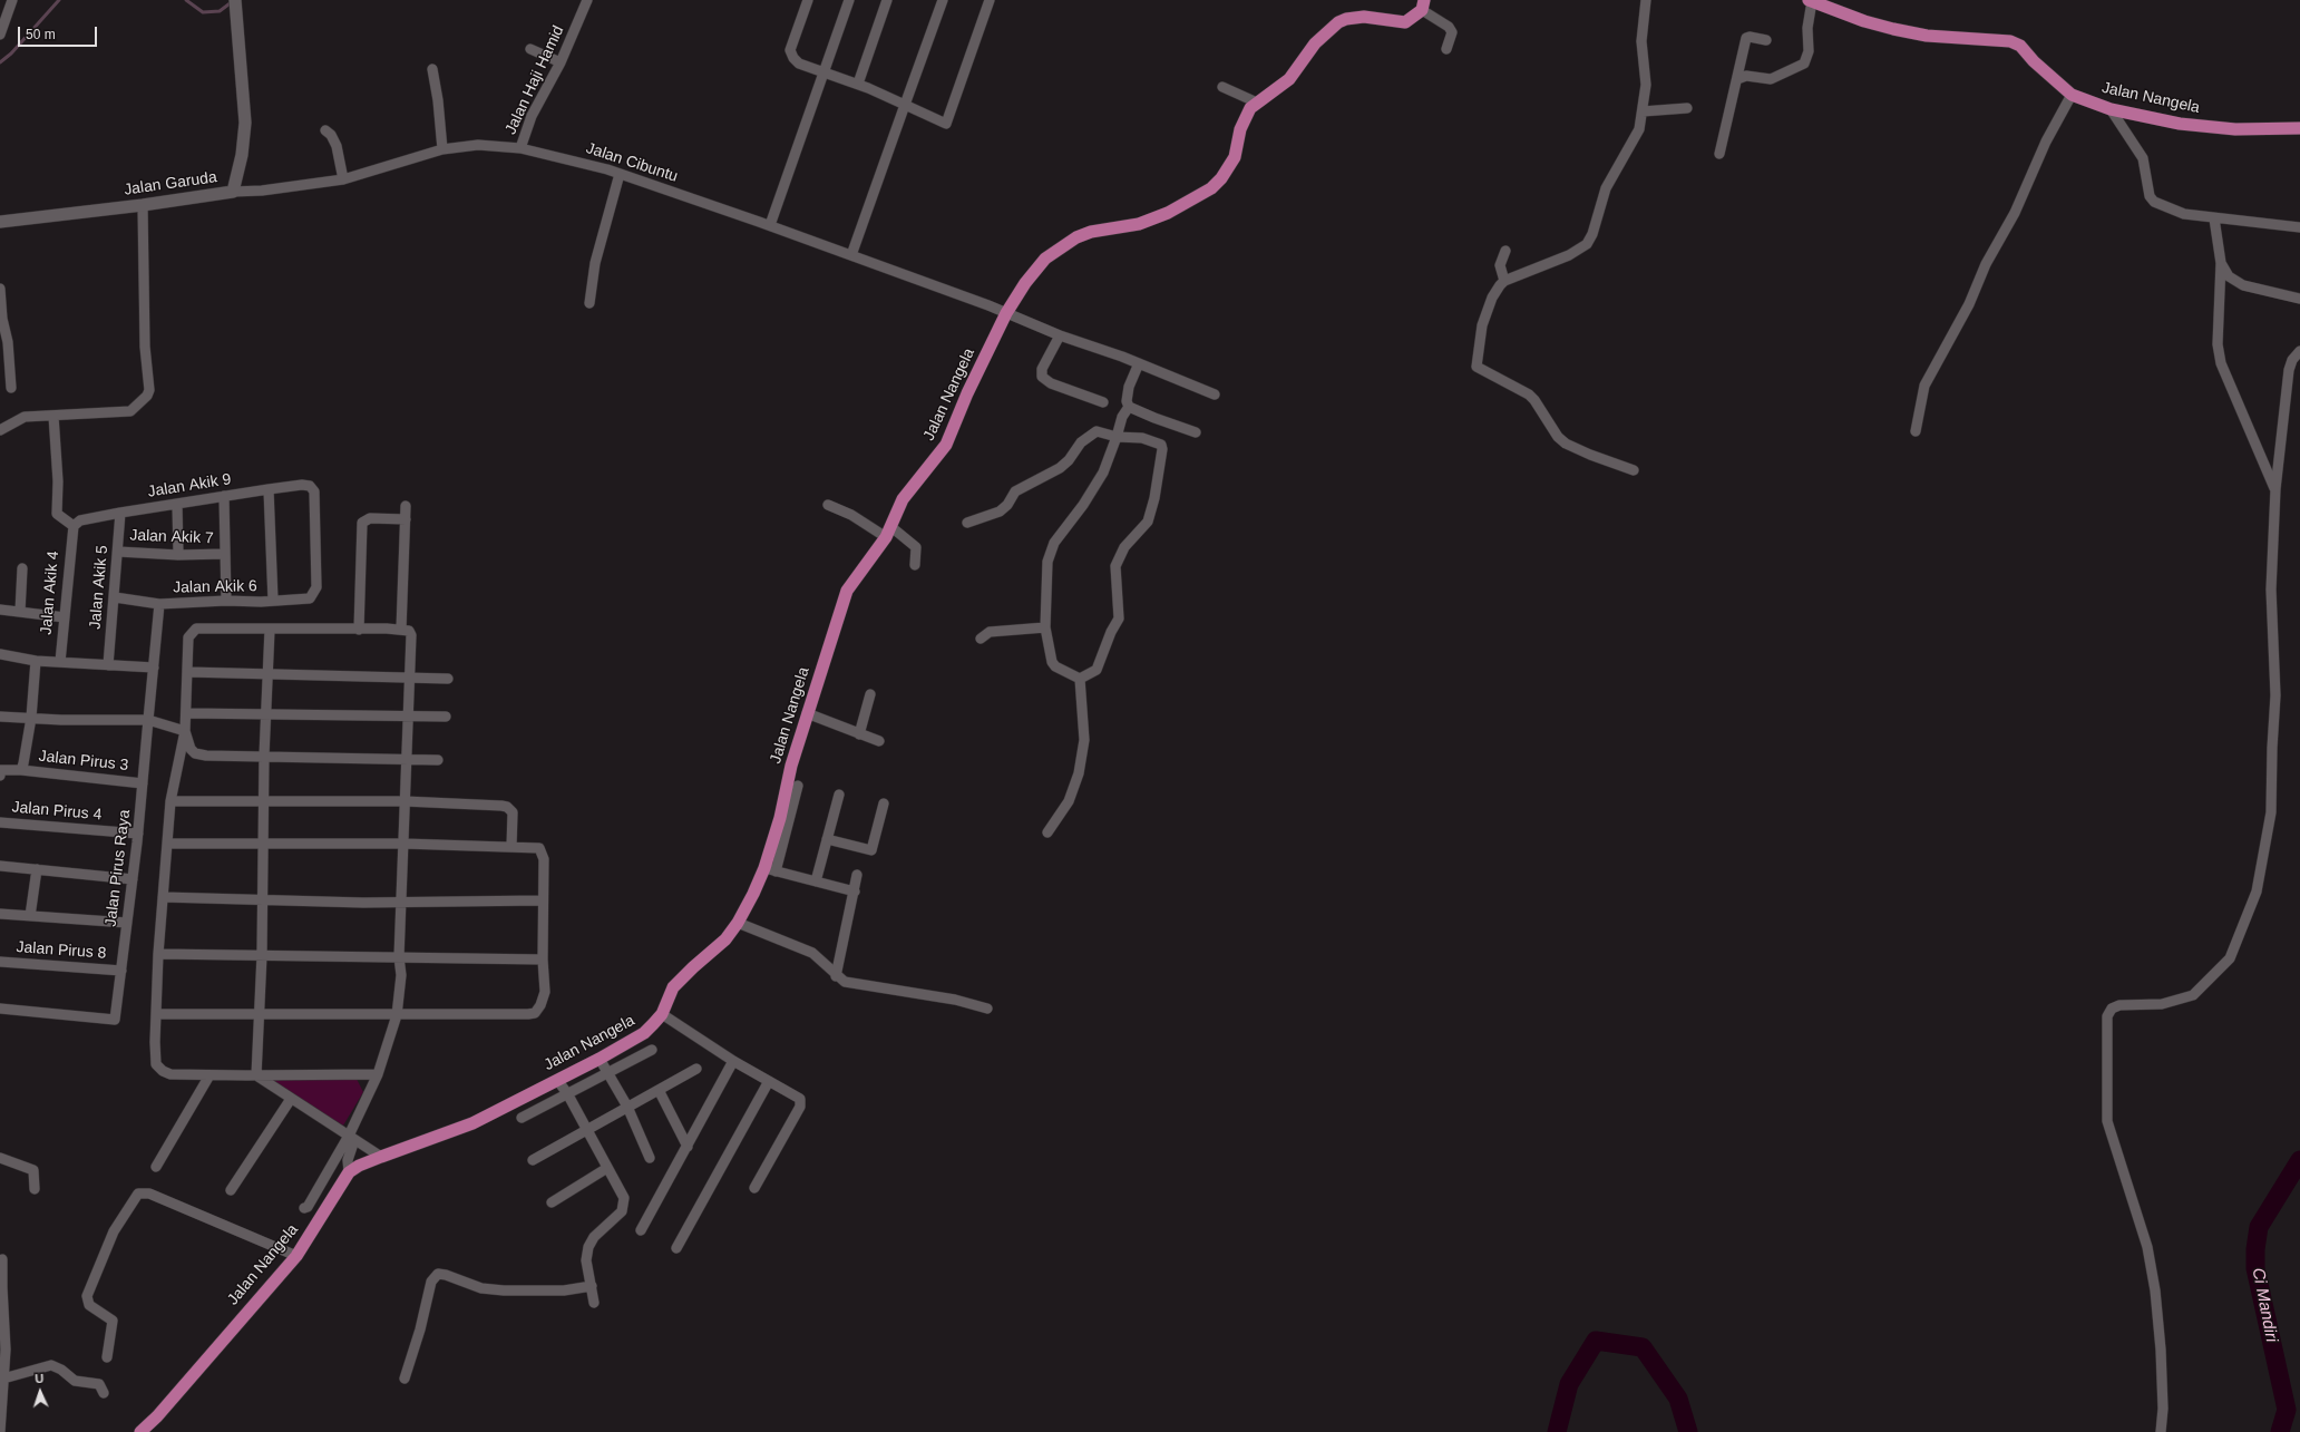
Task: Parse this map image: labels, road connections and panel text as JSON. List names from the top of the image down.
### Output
{
  "streets": {
    "main road": ["Jalan Nangela"],
    "street": [
      "Jalan Haji Hamid",
      "Jalan Cibuntu",
      "Jalan Garuda",
      "Jalan Akik 9",
      "Jalan Akik 7",
      "Jalan Akik 5",
      "Jalan Akik 6",
      "Jalan Akik 4",
      "Jalan Pirus 3",
      "Jalan Pirus 4",
      "Jalan Pirus Raya",
      "Jalan Pirus 8"
    ]
  },
  "crossings": [
    ["Jalan Haji Hamid", "Jalan Cibuntu"],
    ["Jalan Nangela", "Jalan Cibuntu"],
    ["Jalan Cibuntu", "Jalan Garuda"],
    ["Jalan Akik 9", "Jalan Akik 5"],
    ["Jalan Akik 9", "Jalan Akik 6"],
    ["Jalan Akik 9", "Jalan Akik 4"],
    ["Jalan Akik 7", "Jalan Akik 5"],
    ["Jalan Akik 5", "Jalan Akik 6"],
    ["Jalan Akik 6", "Jalan Pirus Raya"],
    ["Jalan Pirus 3", "Jalan Pirus Raya"],
    ["Jalan Pirus 4", "Jalan Pirus Raya"],
    ["Jalan Pirus Raya", "Jalan Pirus 8"]
  ],
  "water": ["Ci Mandiri"],
  "scale_bar": "50 m",
  "north": "top"
}
